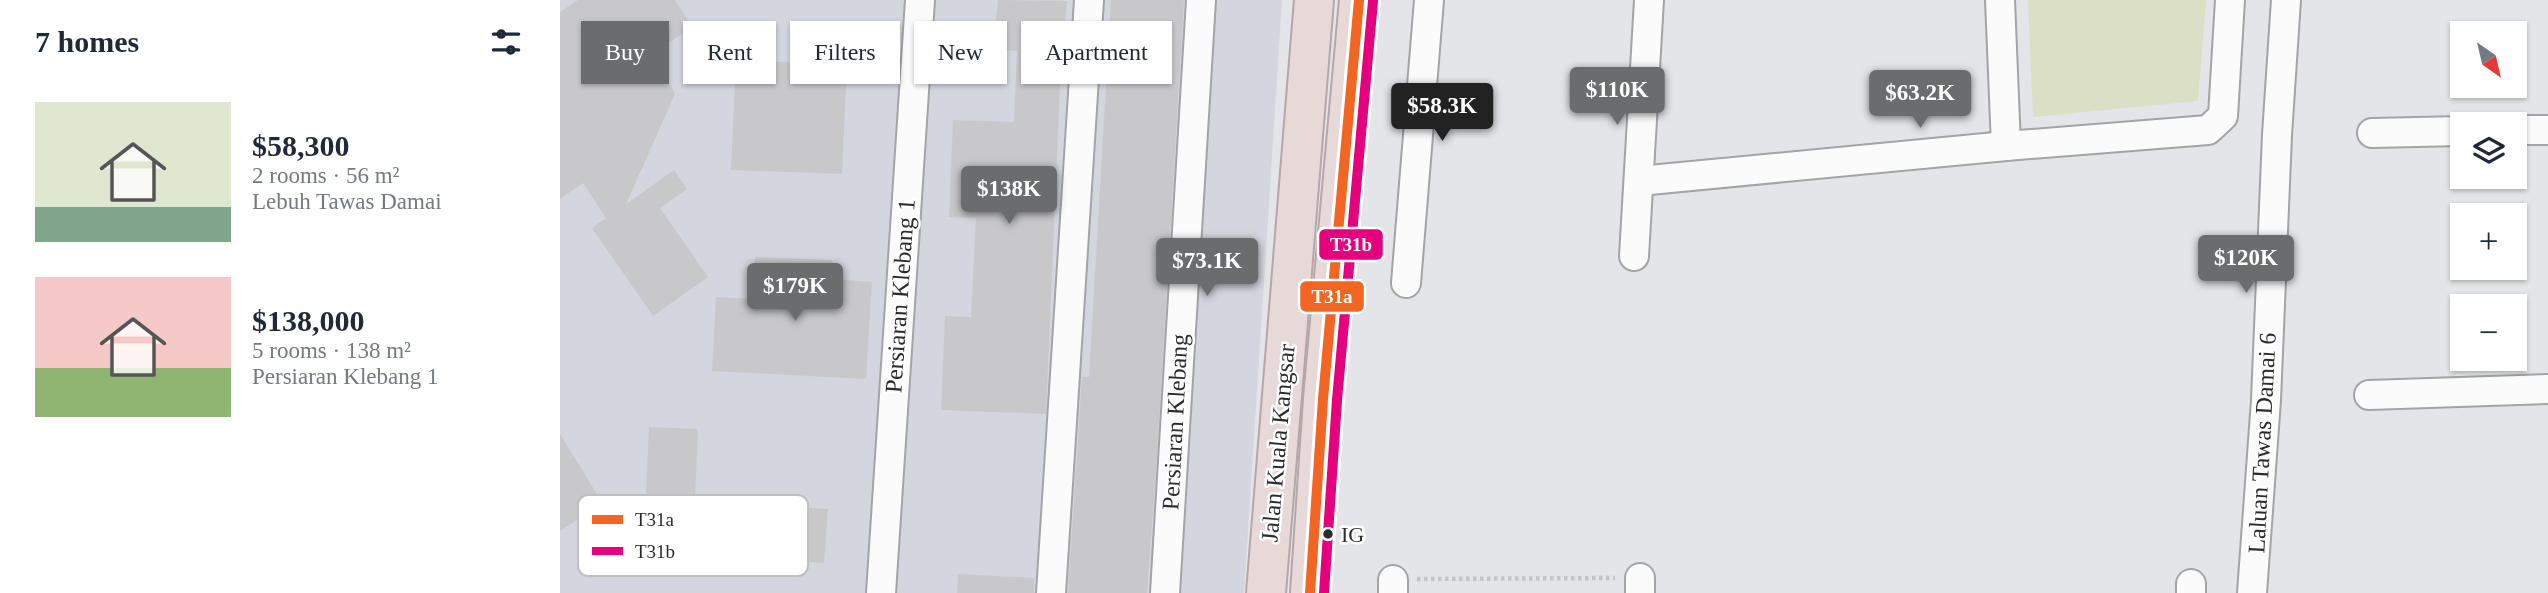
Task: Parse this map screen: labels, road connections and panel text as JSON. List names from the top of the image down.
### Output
{
  "streets": {
    "highway": ["Jalan Kuala Kangsar"],
    "street": ["Persiaran Klebang 1", "Persiaran Klebang", "Laluan Tawas Damai 6"]
  },
  "places": ["IG"],
  "lines": ["transit line T31a", "transit line T31b"],
  "legend": ["T31a", "T31b"],
  "north": "bottom right",
  "page": {
    "heading": "7 homes",
    "map_buttons": ["+", "−"],
    "chip": [
      "Buy",
      "Rent",
      "Filters",
      "New",
      "Apartment"
    ],
    "price": [
      "$110K",
      "$63.2K",
      "$58.3K",
      "$138K",
      "$120K",
      "$73.1K",
      "$179K"
    ],
    "list": [
      {
        "name": "$58,300",
        "note": "2 rooms · 56 m² · Lebuh Tawas Damai"
      },
      {
        "name": "$138,000",
        "note": "5 rooms · 138 m² · Persiaran Klebang 1"
      }
    ]
  }
}
